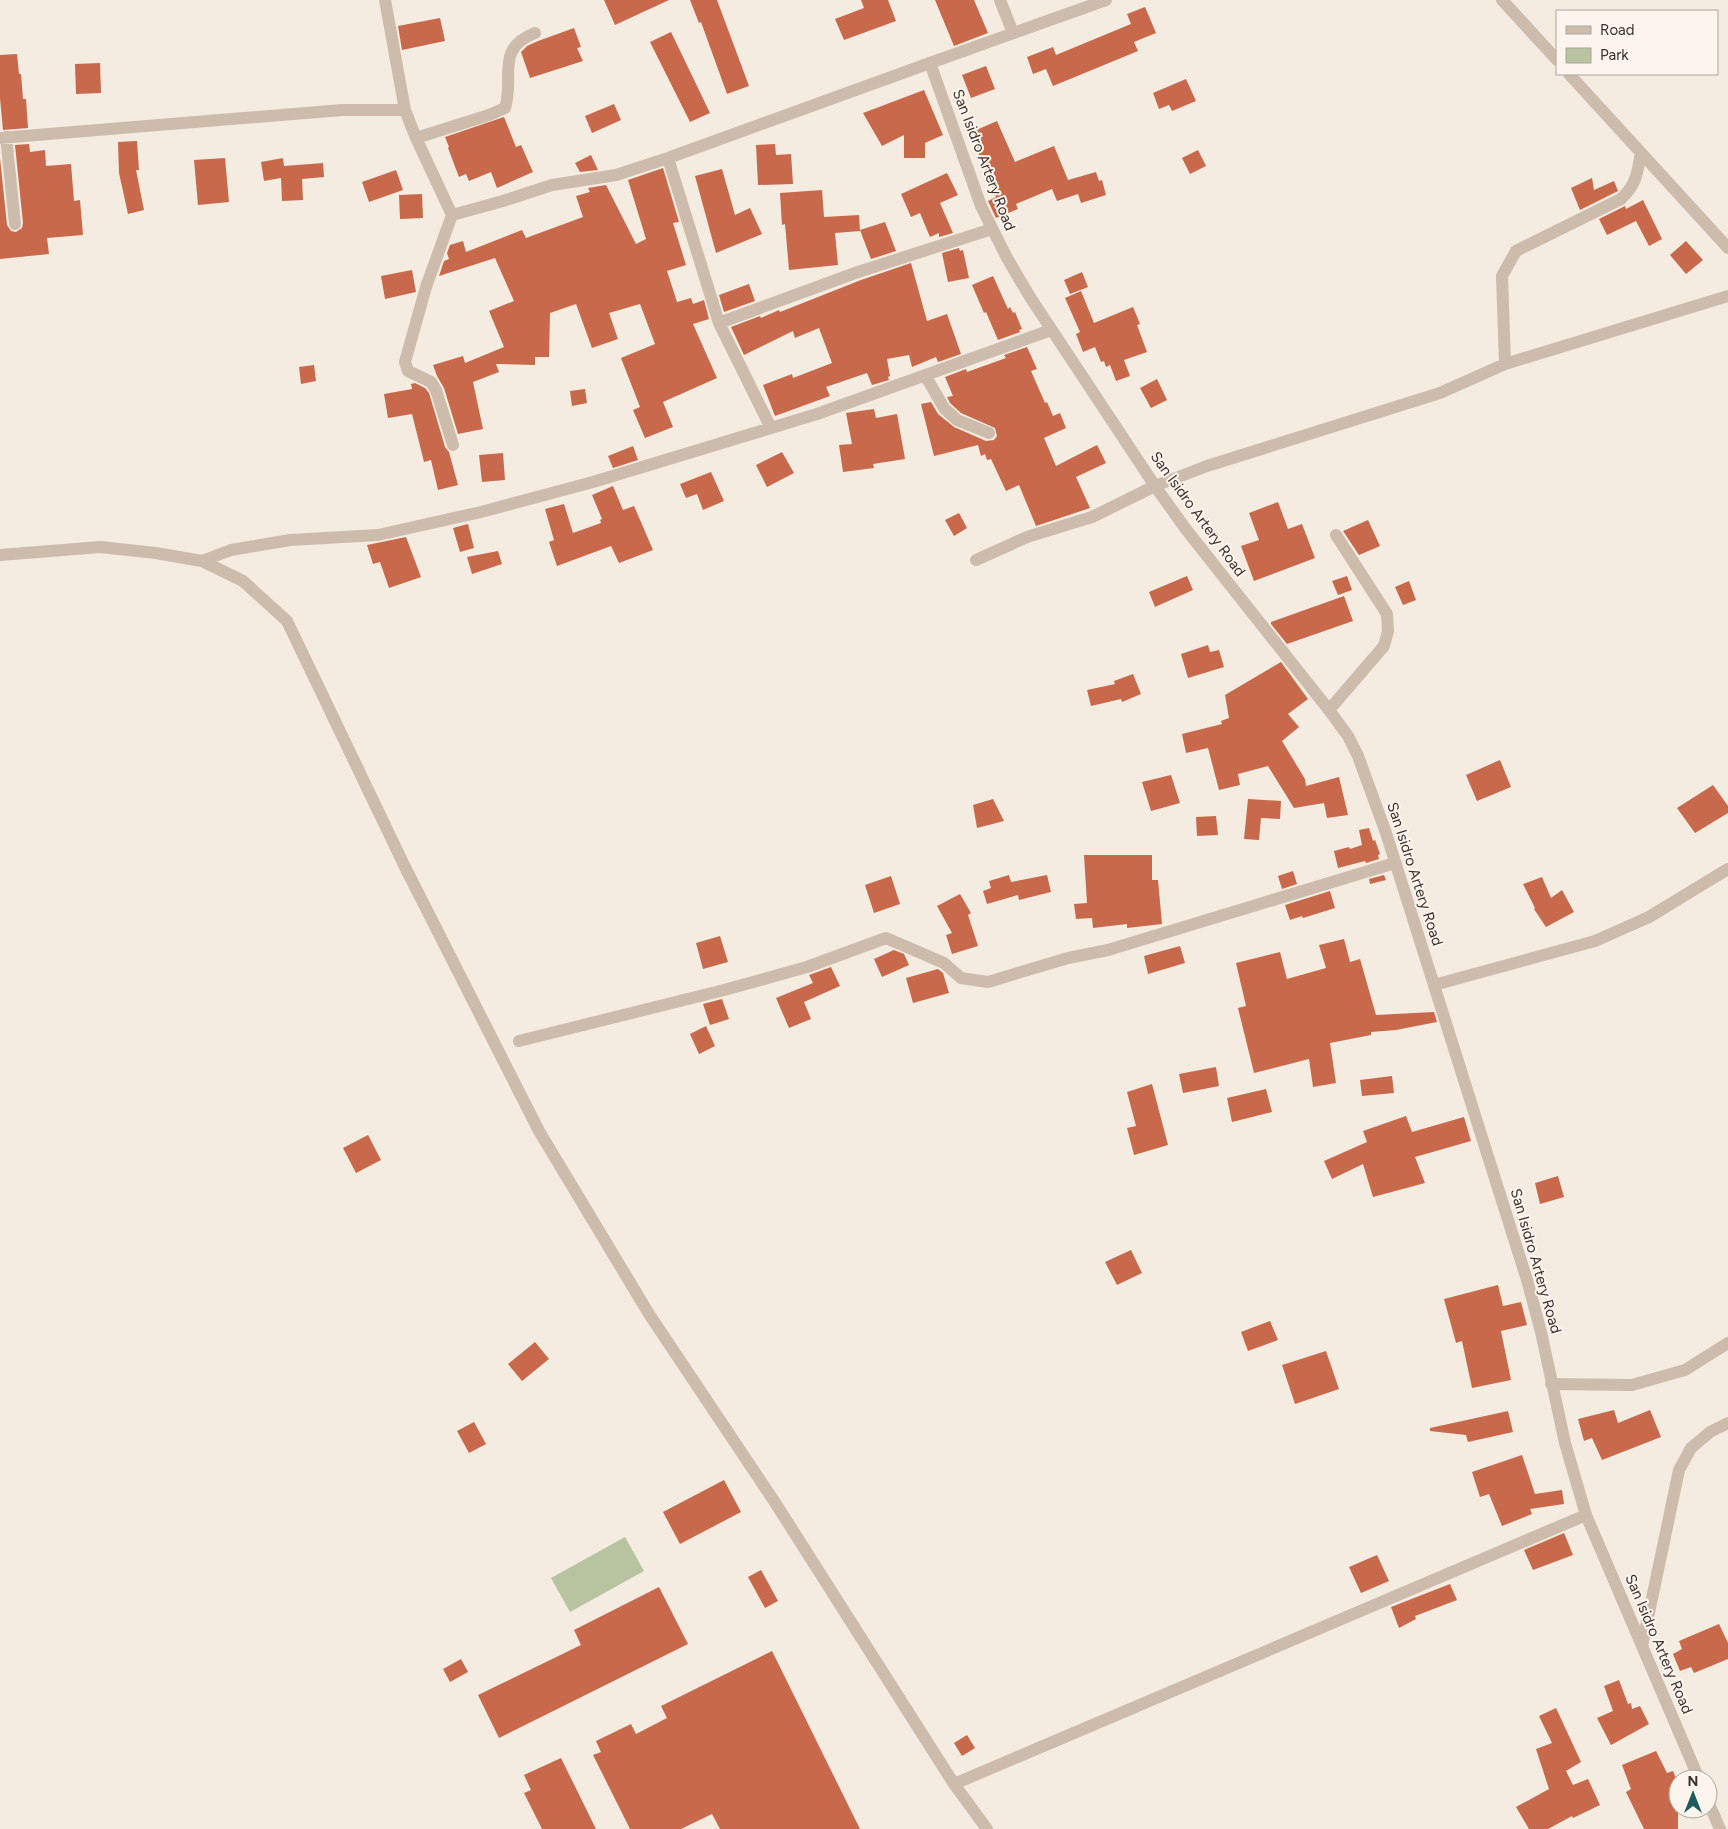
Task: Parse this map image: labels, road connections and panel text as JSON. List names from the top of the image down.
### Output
{
  "streets": {
    "street": ["San Isidro Artery Road"]
  },
  "legend": ["Road", "Park"],
  "north": "top"
}
